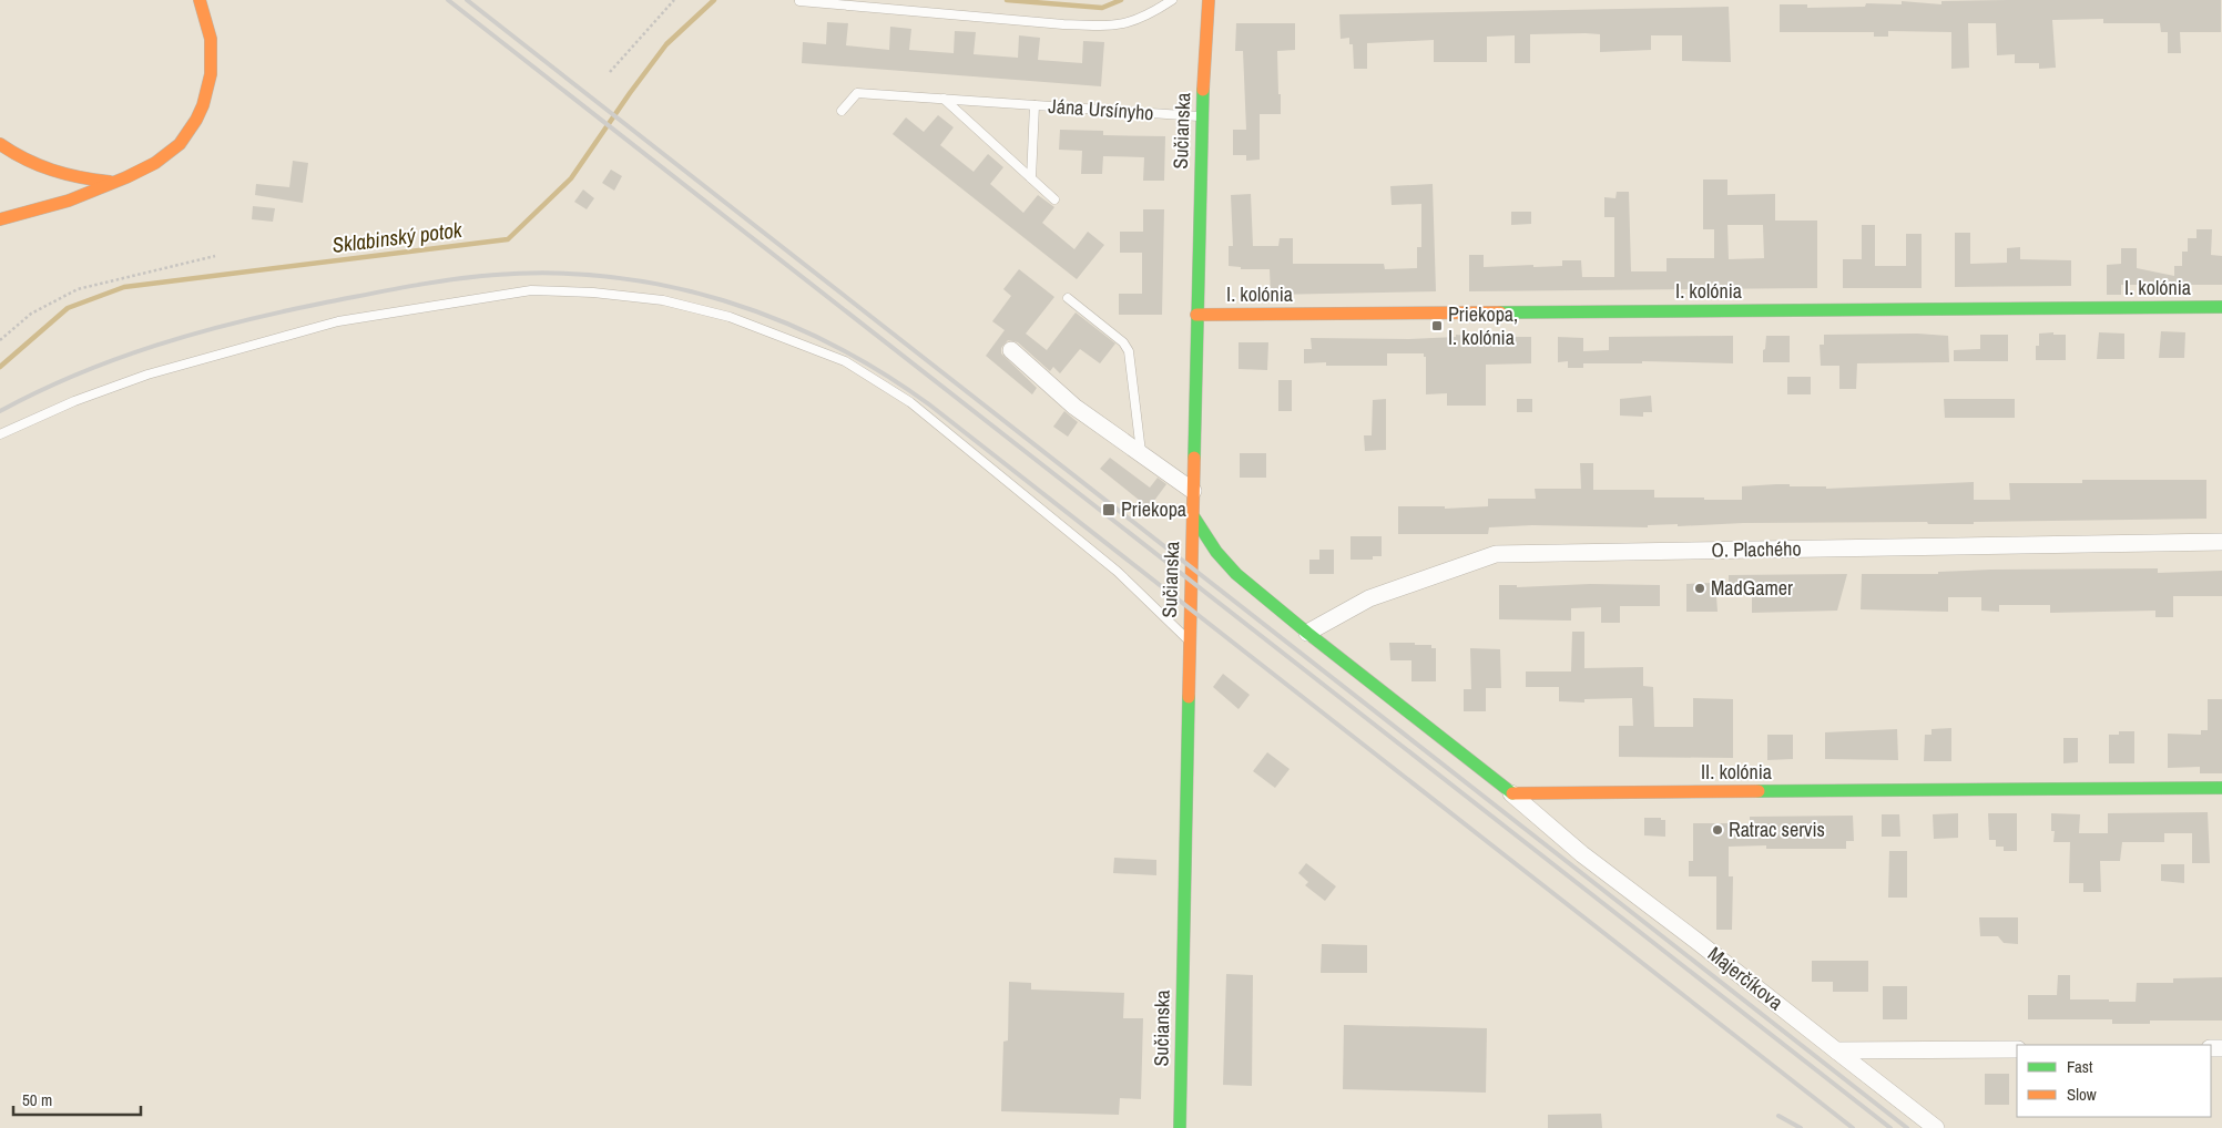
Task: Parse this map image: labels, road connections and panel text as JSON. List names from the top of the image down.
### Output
{
  "streets": {
    "street": [
      "Sučianska",
      "I. kolónia",
      "O. Plachého",
      "II. kolónia",
      "Majerčíkova"
    ],
    "lane": ["Jána Ursínyho"]
  },
  "crossings": [
    ["Jána Ursínyho", "Sučianska"],
    ["Sučianska", "I. kolónia"],
    ["II. kolónia", "Majerčíkova"]
  ],
  "water": ["Sklabinský potok"],
  "places": {
    "transit": ["Priekopa, I. kolónia", "Priekopa"],
    "other": ["MadGamer", "Ratrac servis"]
  },
  "legend": ["Fast", "Slow"],
  "scale_bar": "50 m"
}
